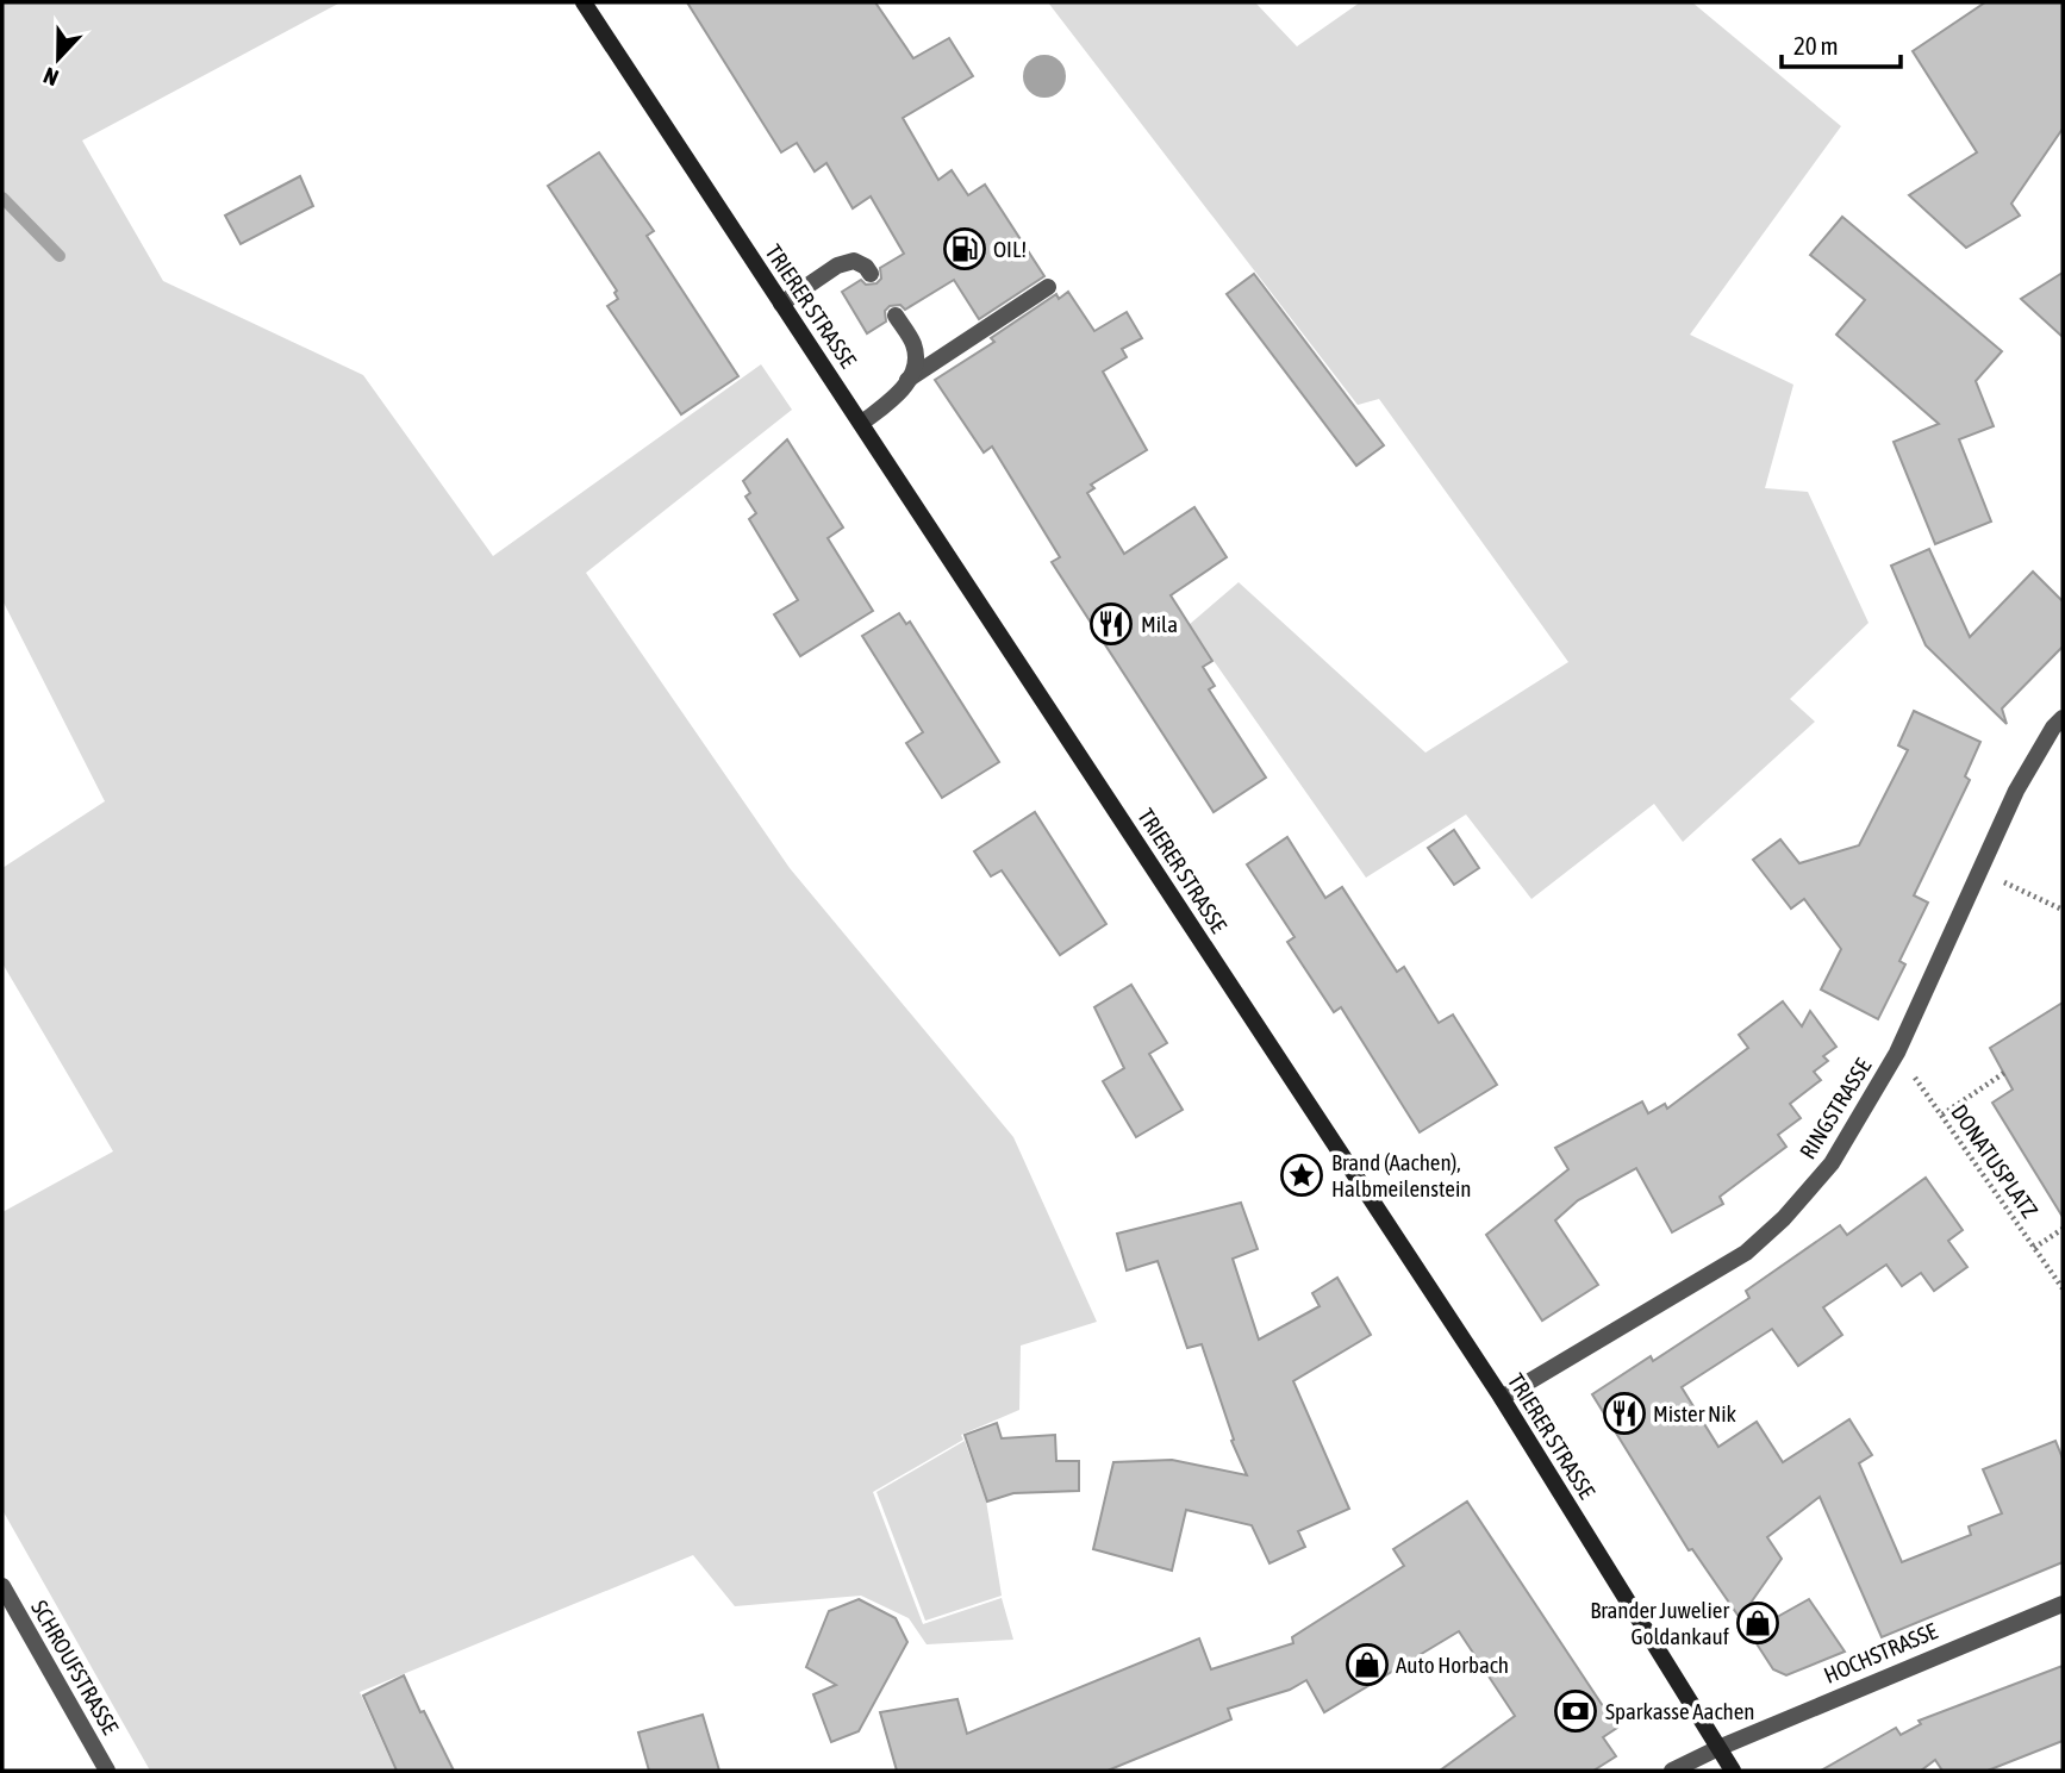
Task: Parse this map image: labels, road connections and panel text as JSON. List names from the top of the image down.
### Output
{
  "streets": {
    "main road": ["TRIERER STRASSE"],
    "street": ["RINGSTRASSE", "HOCHSTRASSE", "SCHROUFSTRASSE"],
    "path": ["DONATUSPLATZ"]
  },
  "crossings": [
    ["TRIERER STRASSE", "RINGSTRASSE"],
    ["TRIERER STRASSE", "HOCHSTRASSE"],
    ["RINGSTRASSE", "DONATUSPLATZ"]
  ],
  "places": {
    "fuel station": ["OIL!"],
    "restaurant": ["Mila", "Mister Nik"],
    "place": ["Brand (Aachen), Halbmeilenstein"],
    "shop": ["Brander Juwelier Goldankauf", "Auto Horbach"],
    "bank": ["Sparkasse Aachen"]
  },
  "scale_bar": "20 m",
  "north": "bottom"
}
